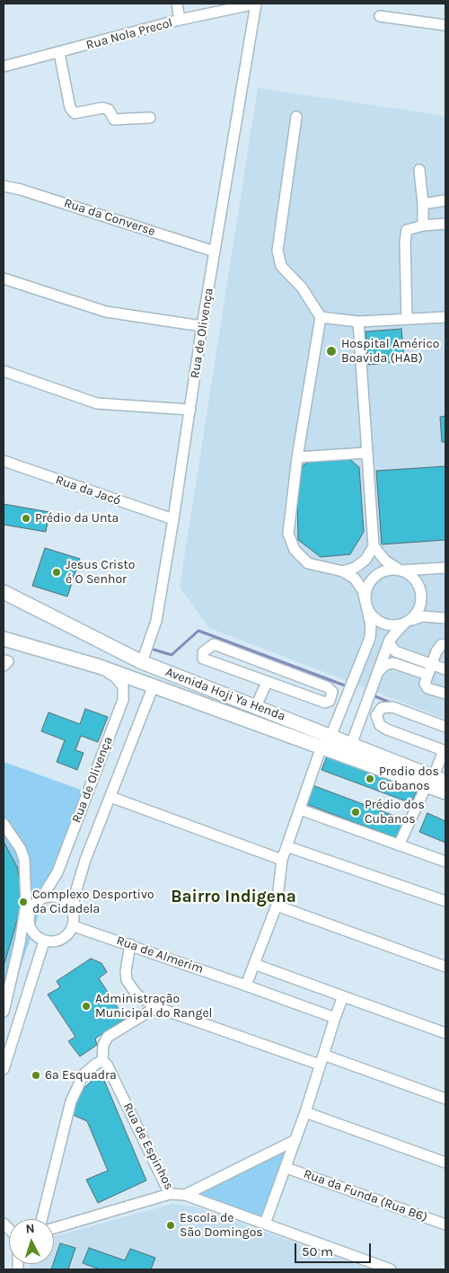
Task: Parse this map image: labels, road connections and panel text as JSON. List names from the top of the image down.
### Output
{
  "streets": {
    "main road": ["Avenida Hoji Ya Henda"],
    "street": [
      "Rua Nola Precol",
      "Rua da Converse",
      "Rua de Olivença",
      "Rua da Jacó",
      "Rua de Almerim",
      "Rua de Espinhos",
      "Rua da Funda (Rua B6)"
    ]
  },
  "crossings": [
    ["Rua Nola Precol", "Rua de Olivença"],
    ["Rua da Converse", "Rua de Olivença"],
    ["Rua de Olivença", "Rua da Jacó"],
    ["Rua de Olivença", "Avenida Hoji Ya Henda"],
    ["Rua de Olivença", "Rua de Almerim"]
  ],
  "districts": ["Bairro Indigena"],
  "places": [
    "Hospital Américo Boavida (HAB)",
    "Prédio da Unta",
    "Jesus Cristo é O Senhor",
    "Predio dos Cubanos",
    "Prédio dos Cubanos",
    "Complexo Desportivo da Cidadela",
    "Administração Municipal do Rangel",
    "6ª Esquadra",
    "Escola de São Domingos"
  ],
  "scale_bar": "50 m",
  "north": "top"
}
